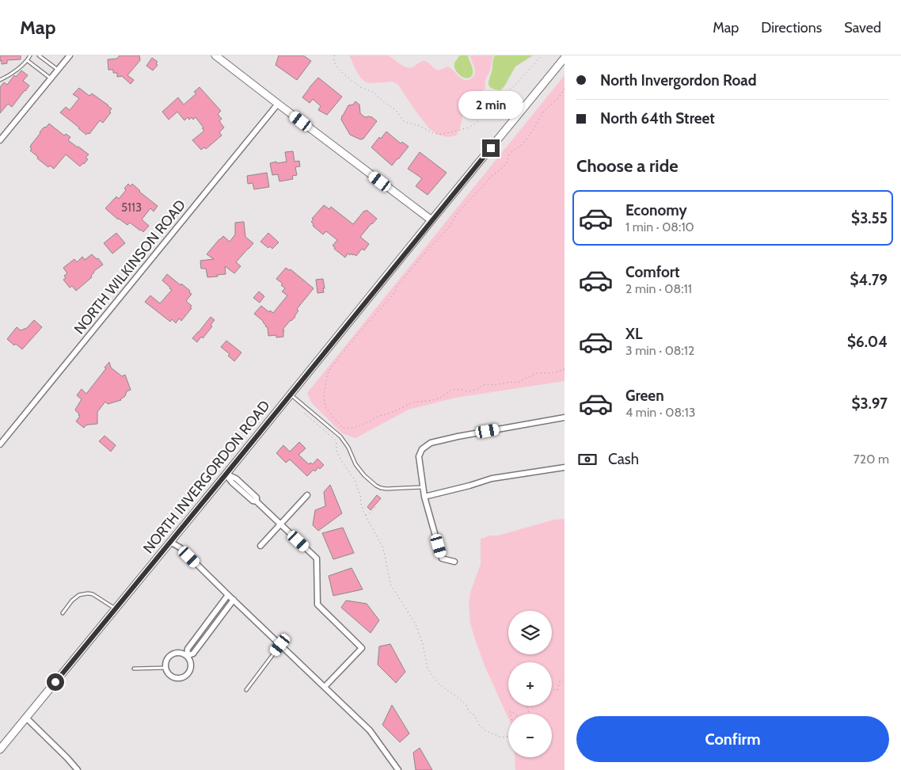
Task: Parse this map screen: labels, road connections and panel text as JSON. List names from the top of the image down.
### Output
{
  "streets": {
    "street": ["NORTH WILKINSON ROAD", "NORTH INVERGORDON ROAD"]
  },
  "house_numbers": ["5113"],
  "page": {
    "header": "Map",
    "nav": ["Map", "Directions", "Saved"],
    "banner": ["North Invergordon Road", "North 64th Street"],
    "bubble": "2 min",
    "heading": "Choose a ride",
    "list": [
      {
        "name": "Economy",
        "note": "1 min · 08:10",
        "value": "$3.55"
      },
      {
        "name": "Comfort",
        "note": "2 min · 08:11",
        "value": "$4.79"
      },
      {
        "name": "XL",
        "note": "3 min · 08:12",
        "value": "$6.04"
      },
      {
        "name": "Green",
        "note": "4 min · 08:13",
        "value": "$3.97"
      }
    ],
    "pay": ["Cash", "720 m"],
    "map_buttons": ["+", "−"],
    "buttons": "Confirm"
  }
}
